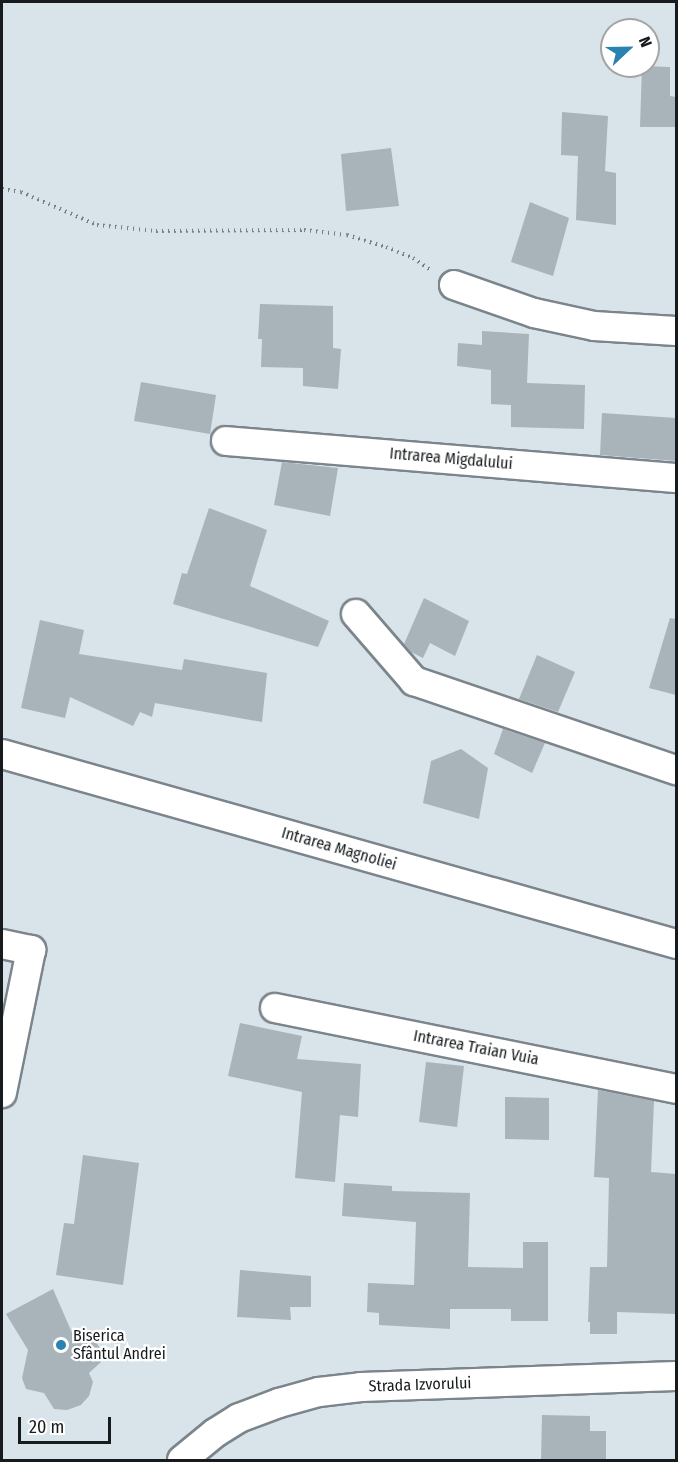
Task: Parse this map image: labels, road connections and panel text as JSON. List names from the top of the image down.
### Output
{
  "streets": {
    "street": [
      "Intrarea Migdalului",
      "Intrarea Magnoliei",
      "Intrarea Traian Vuia",
      "Strada Izvorului"
    ]
  },
  "places": ["Biserica Sfântul Andrei"],
  "scale_bar": "20 m",
  "north": "right"
}
